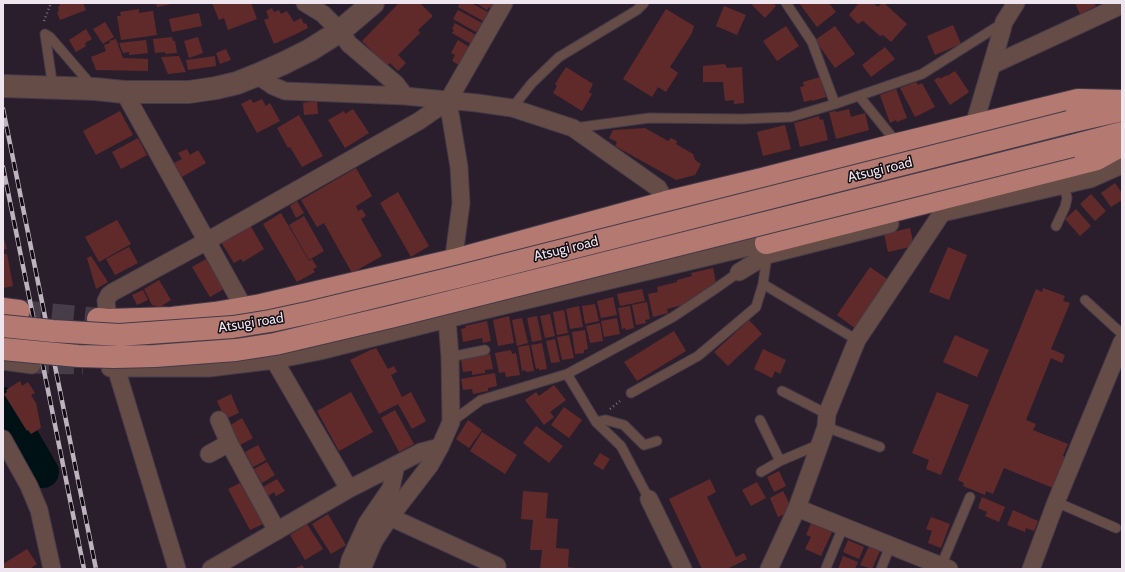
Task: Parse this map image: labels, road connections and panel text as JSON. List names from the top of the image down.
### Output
{
  "streets": {
    "highway": ["Atsugi road"]
  }
}
